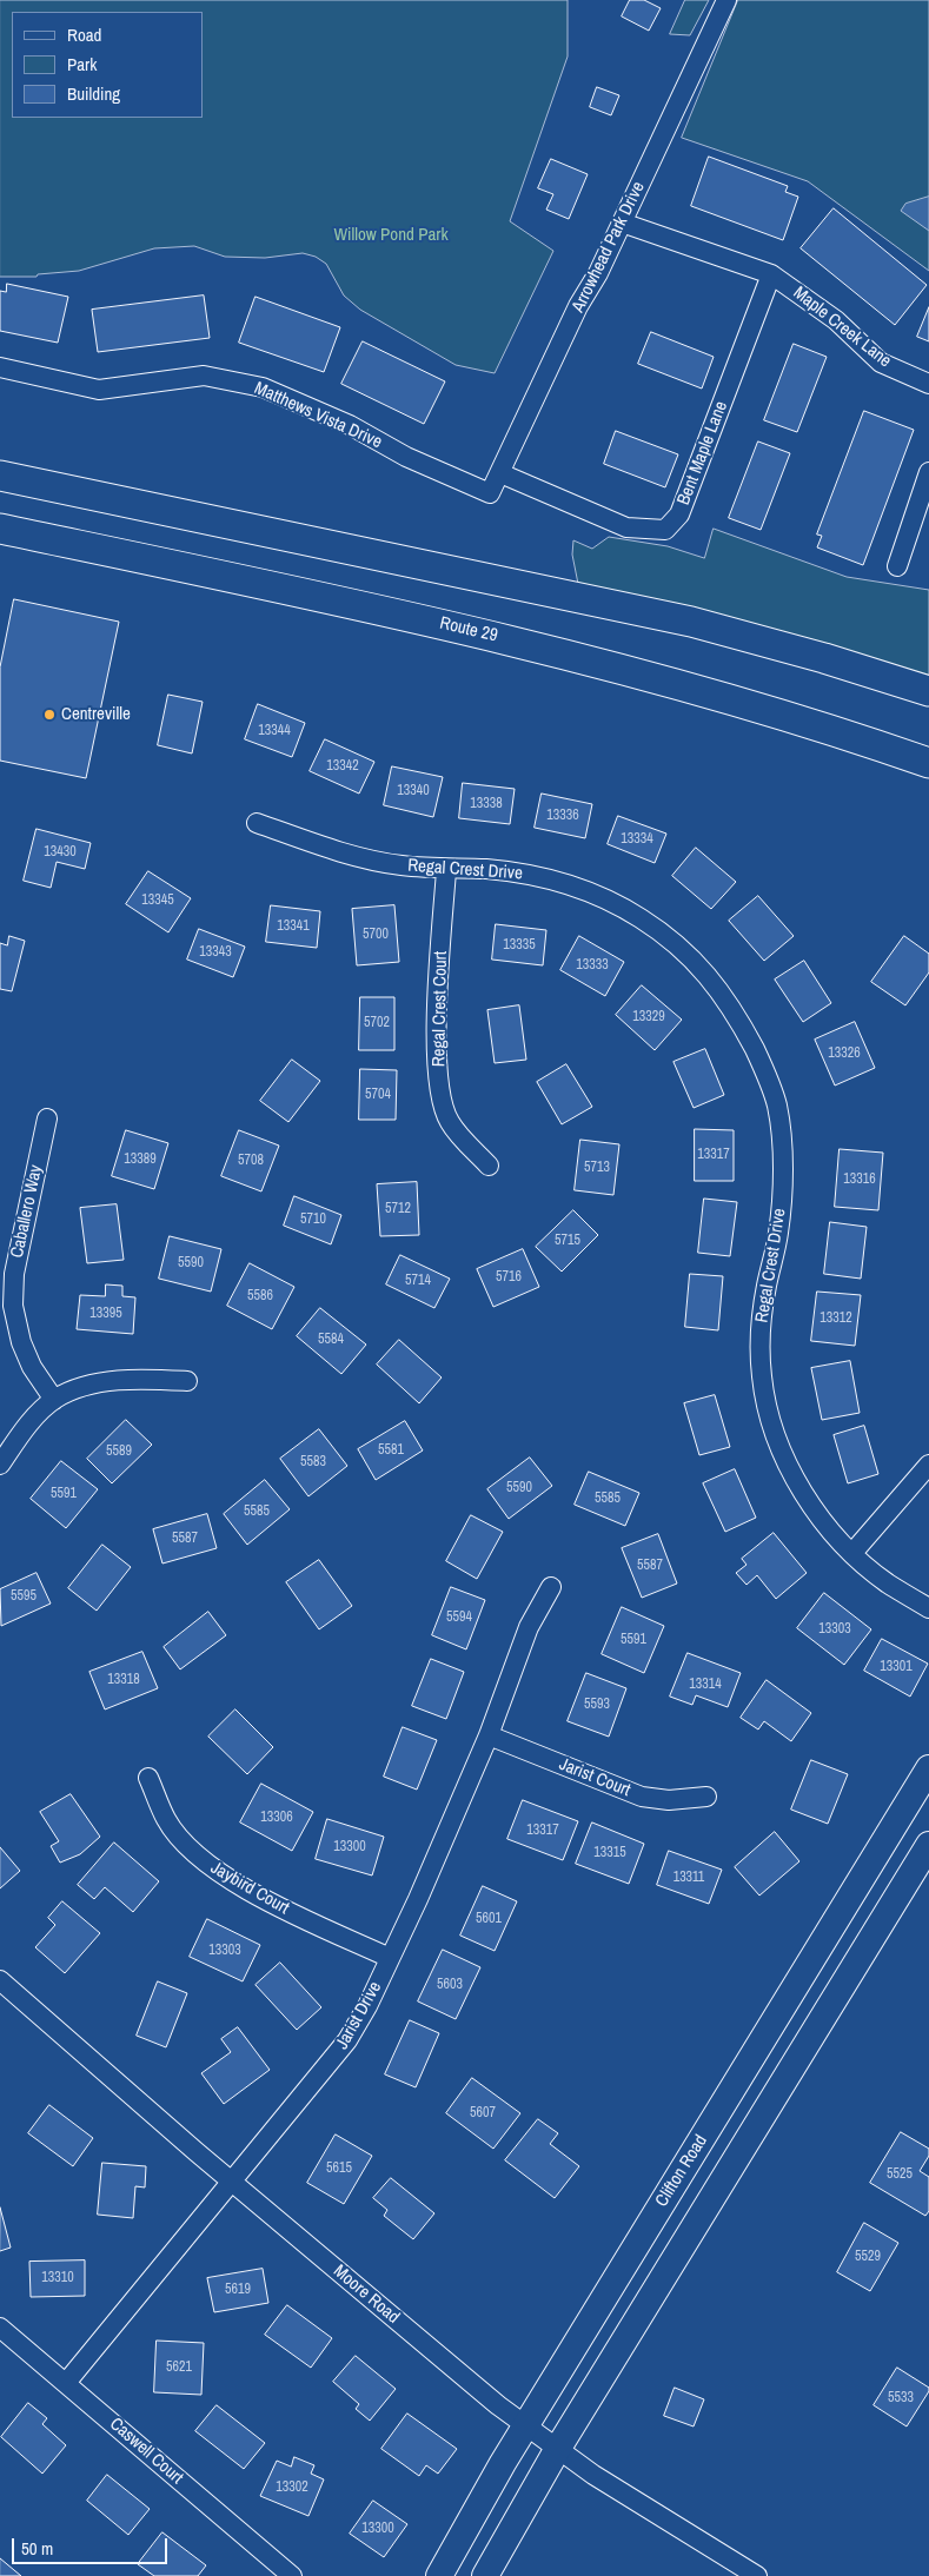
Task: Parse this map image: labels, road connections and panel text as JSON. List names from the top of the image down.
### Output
{
  "streets": {
    "main road": ["Route 29", "Clifton Road"],
    "street": [
      "Arrowhead Park Drive",
      "Maple Creek Lane",
      "Matthews Vista Drive",
      "Bent Maple Lane",
      "Regal Crest Drive",
      "Regal Crest Court",
      "Caballero Way",
      "Jarist Court",
      "Jaybird Court",
      "Jarist Drive",
      "Moore Road",
      "Caswell Court"
    ]
  },
  "crossings": [
    ["Arrowhead Park Drive", "Maple Creek Lane"],
    ["Arrowhead Park Drive", "Matthews Vista Drive"],
    ["Arrowhead Park Drive", "Bent Maple Lane"],
    ["Maple Creek Lane", "Bent Maple Lane"],
    ["Regal Crest Drive", "Regal Crest Court"],
    ["Jarist Court", "Jarist Drive"],
    ["Jaybird Court", "Jarist Drive"],
    ["Jarist Drive", "Moore Road"],
    ["Jarist Drive", "Caswell Court"],
    ["Clifton Road", "Moore Road"]
  ],
  "parks": ["Willow Pond Park"],
  "places": ["Centreville"],
  "house_numbers": [
    "13344",
    "13342",
    "13340",
    "13338",
    "13336",
    "13334",
    "13430",
    "13345",
    "13341",
    "5700",
    "13335",
    "13343",
    "13333",
    "13329",
    "5702",
    "13326",
    "5704",
    "13317",
    "13389",
    "5708",
    "5713",
    "13316",
    "5712",
    "5710",
    "5715",
    "5590",
    "5716",
    "5714",
    "5586",
    "13395",
    "13312",
    "5584",
    "5581",
    "5589",
    "5583",
    "5590",
    "5591",
    "5585",
    "5585",
    "5587",
    "5587",
    "5595",
    "5594",
    "13303",
    "5591",
    "13301",
    "13318",
    "13314",
    "5593",
    "13306",
    "13317",
    "13300",
    "13315",
    "13311",
    "5601",
    "13303",
    "5603",
    "5607",
    "5615",
    "5525",
    "5529",
    "13310",
    "5619",
    "5621",
    "5533",
    "13302",
    "13300"
  ],
  "legend": ["Road", "Park", "Building"],
  "scale_bar": "50 m"
}
